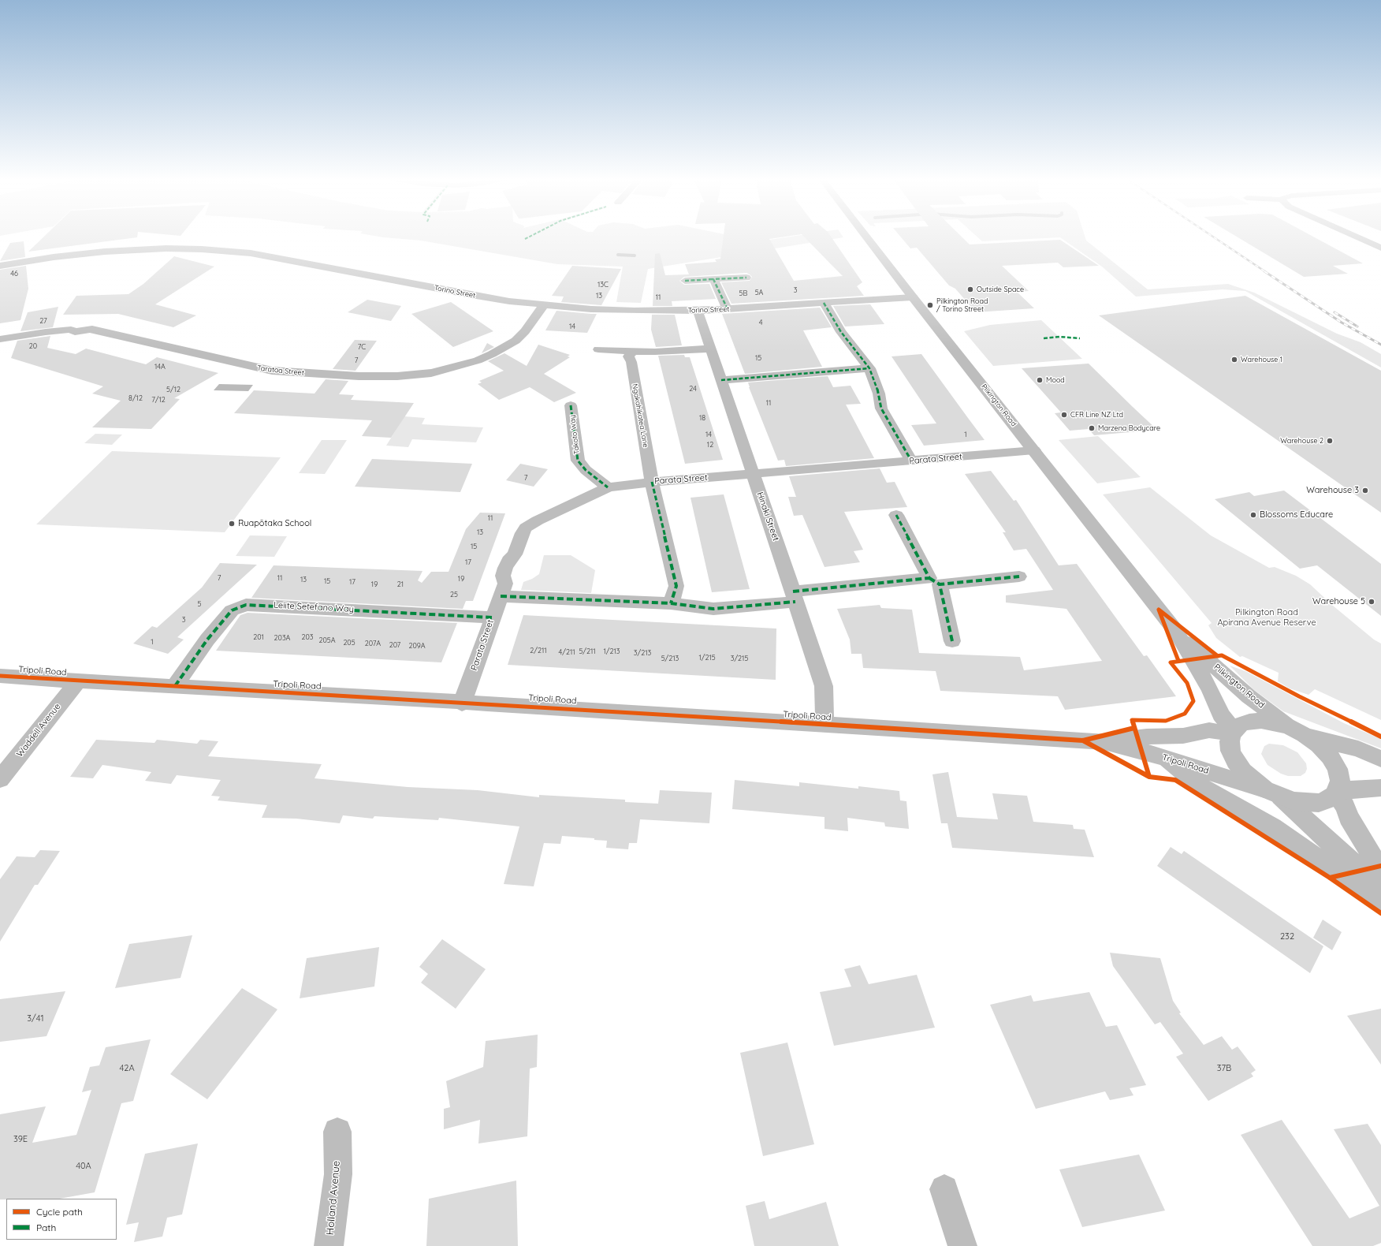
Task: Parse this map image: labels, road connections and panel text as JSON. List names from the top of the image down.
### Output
{
  "streets": {
    "street": [
      "Torino Street",
      "Taratoa Street",
      "Pilkington Road",
      "Ngakahikatea Lane",
      "Takoto Way",
      "Parata Street",
      "Hinaki Street",
      "Leiite Setefano Way",
      "Tripoli Road",
      "Waddell Avenue",
      "Holland Avenue"
    ]
  },
  "crossings": [
    ["Torino Street", "Taratoa Street"],
    ["Torino Street", "Pilkington Road"],
    ["Torino Street", "Hinaki Street"],
    ["Pilkington Road", "Parata Street"],
    ["Pilkington Road", "Tripoli Road"],
    ["Ngakahikatea Lane", "Parata Street"],
    ["Takoto Way", "Parata Street"],
    ["Parata Street", "Hinaki Street"],
    ["Parata Street", "Leiite Setefano Way"],
    ["Parata Street", "Tripoli Road"],
    ["Hinaki Street", "Tripoli Road"],
    ["Leiite Setefano Way", "Tripoli Road"],
    ["Tripoli Road", "Waddell Avenue"]
  ],
  "parks": ["Pilkington Road Apirana Avenue Reserve"],
  "places": [
    "Outside Space",
    "Pilkington Road / Torino Street",
    "Warehouse 1",
    "Mood",
    "CFR Line NZ Ltd",
    "Marzena Bodycare",
    "Warehouse 2",
    "Warehouse 3",
    "Blossoms Educare",
    "Ruapōtaka School",
    "Warehouse 5"
  ],
  "house_numbers": [
    "46",
    "13C",
    "3",
    "5A",
    "5B",
    "13",
    "11",
    "27",
    "4",
    "14",
    "20",
    "7C",
    "15",
    "7",
    "14A",
    "24",
    "5/12",
    "8/12",
    "7/12",
    "11",
    "18",
    "14",
    "1",
    "12",
    "7",
    "11",
    "13",
    "15",
    "17",
    "7",
    "11",
    "19",
    "13",
    "15",
    "17",
    "19",
    "21",
    "25",
    "5",
    "3",
    "201",
    "203",
    "203A",
    "205A",
    "1",
    "205",
    "207A",
    "207",
    "209A",
    "2/211",
    "5/211",
    "1/213",
    "4/211",
    "3/213",
    "1/215",
    "5/213",
    "3/215",
    "232",
    "3/41",
    "42A",
    "37B",
    "39E",
    "40A"
  ],
  "legend": ["Cycle path", "Path"]
}
